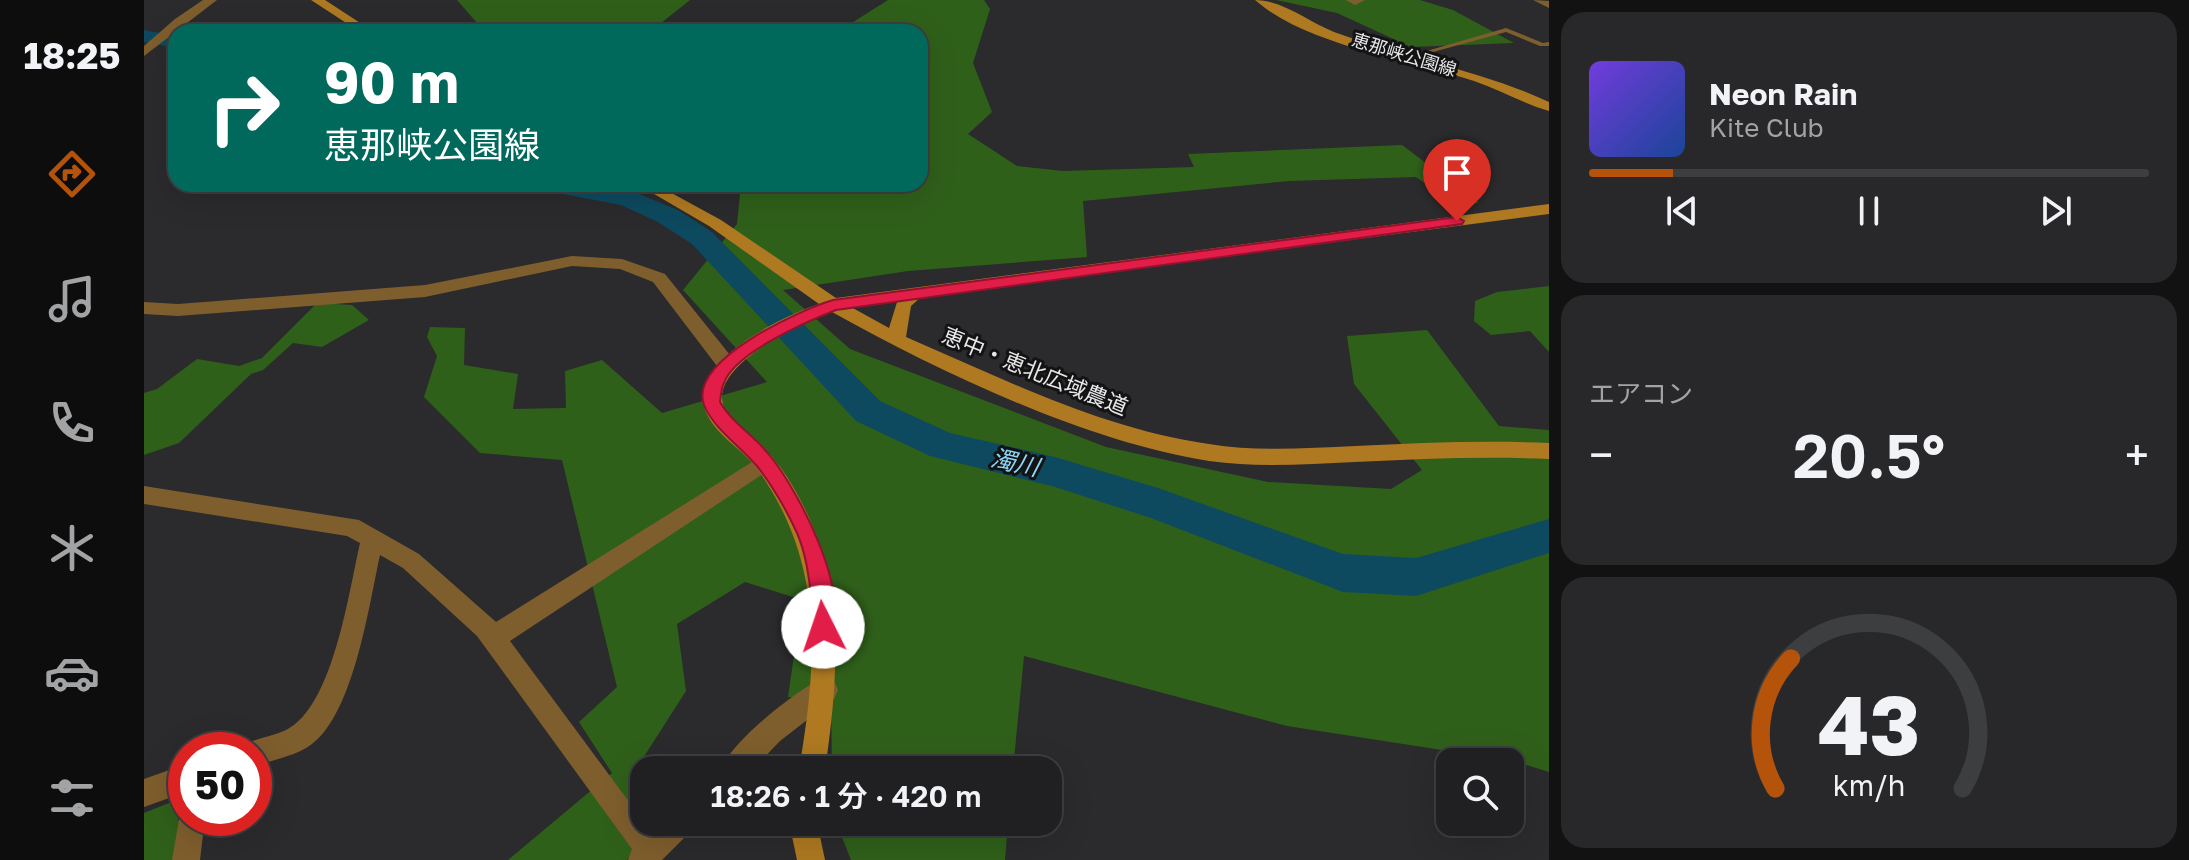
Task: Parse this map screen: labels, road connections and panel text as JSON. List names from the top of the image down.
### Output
{
  "streets": {
    "main road": ["恵那峡公園線", "恵中・恵北広域農道"]
  },
  "water": ["濁川"],
  "page": {
    "tabs": "18:25",
    "turn": ["90 m", "恵那峡公園線"],
    "song": ["Neon Rain", "Kite Club"],
    "tile": "エアコン",
    "heat": ["−", "20.5°", "+"],
    "limit": "50",
    "trip": "18:26 · 1 分 · 420 m",
    "gauge": ["43", "km/h"]
  }
}
